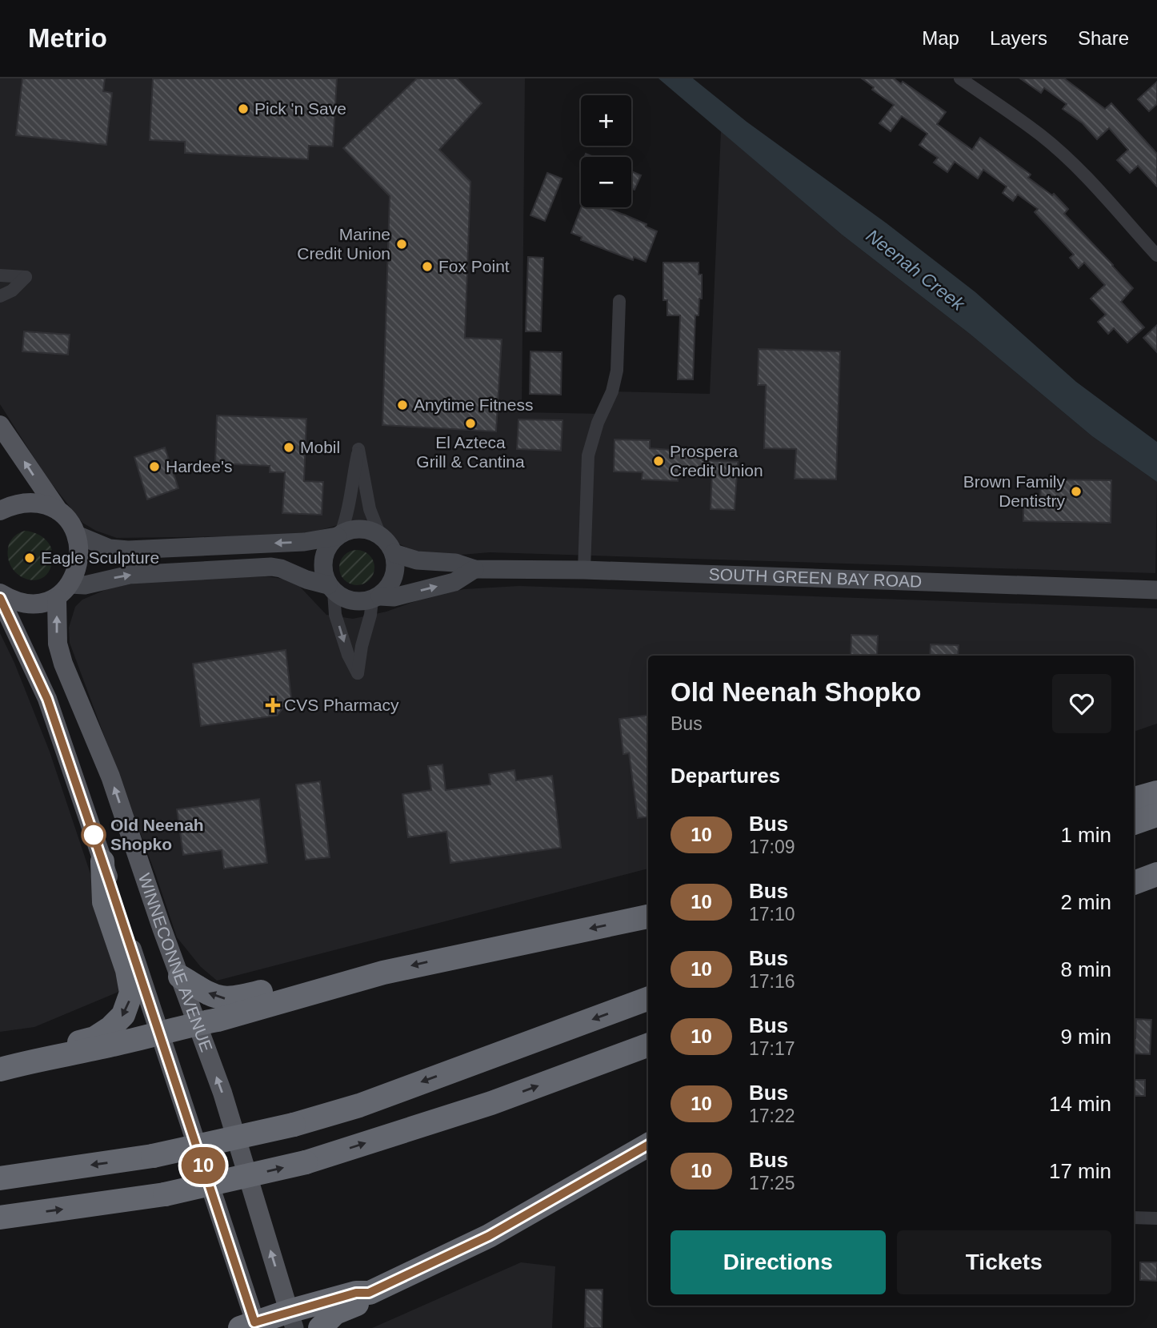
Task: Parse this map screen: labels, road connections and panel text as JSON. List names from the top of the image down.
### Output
{
  "streets": {
    "main road": ["SOUTH GREEN BAY ROAD", "WINNECONNE AVENUE"]
  },
  "water": ["Neenah Creek"],
  "places": {
    "other": [
      "Pick 'n Save",
      "Marine Credit Union",
      "Fox Point",
      "Anytime Fitness",
      "El Azteca Grill & Cantina",
      "Mobil",
      "Prospera Credit Union",
      "Hardee's",
      "Brown Family Dentistry",
      "Eagle Sculpture",
      "Old Neenah Shopko"
    ],
    "health": ["CVS Pharmacy"]
  },
  "lines": ["bus line 10"],
  "page": {
    "header": "Metrio",
    "nav": ["Map", "Layers", "Share"],
    "on_map": "10",
    "map_buttons": ["+", "−"],
    "heading": [
      ["Old Neenah Shopko", "Bus"],
      "Departures"
    ],
    "list": [
      {
        "mark": "10",
        "name": "Bus",
        "note": "17:09",
        "value": "1 min"
      },
      {
        "mark": "10",
        "name": "Bus",
        "note": "17:10",
        "value": "2 min"
      },
      {
        "mark": "10",
        "name": "Bus",
        "note": "17:16",
        "value": "8 min"
      },
      {
        "mark": "10",
        "name": "Bus",
        "note": "17:17",
        "value": "9 min"
      },
      {
        "mark": "10",
        "name": "Bus",
        "note": "17:22",
        "value": "14 min"
      },
      {
        "mark": "10",
        "name": "Bus",
        "note": "17:25",
        "value": "17 min"
      }
    ],
    "buttons": ["Directions", "Tickets"]
  }
}
